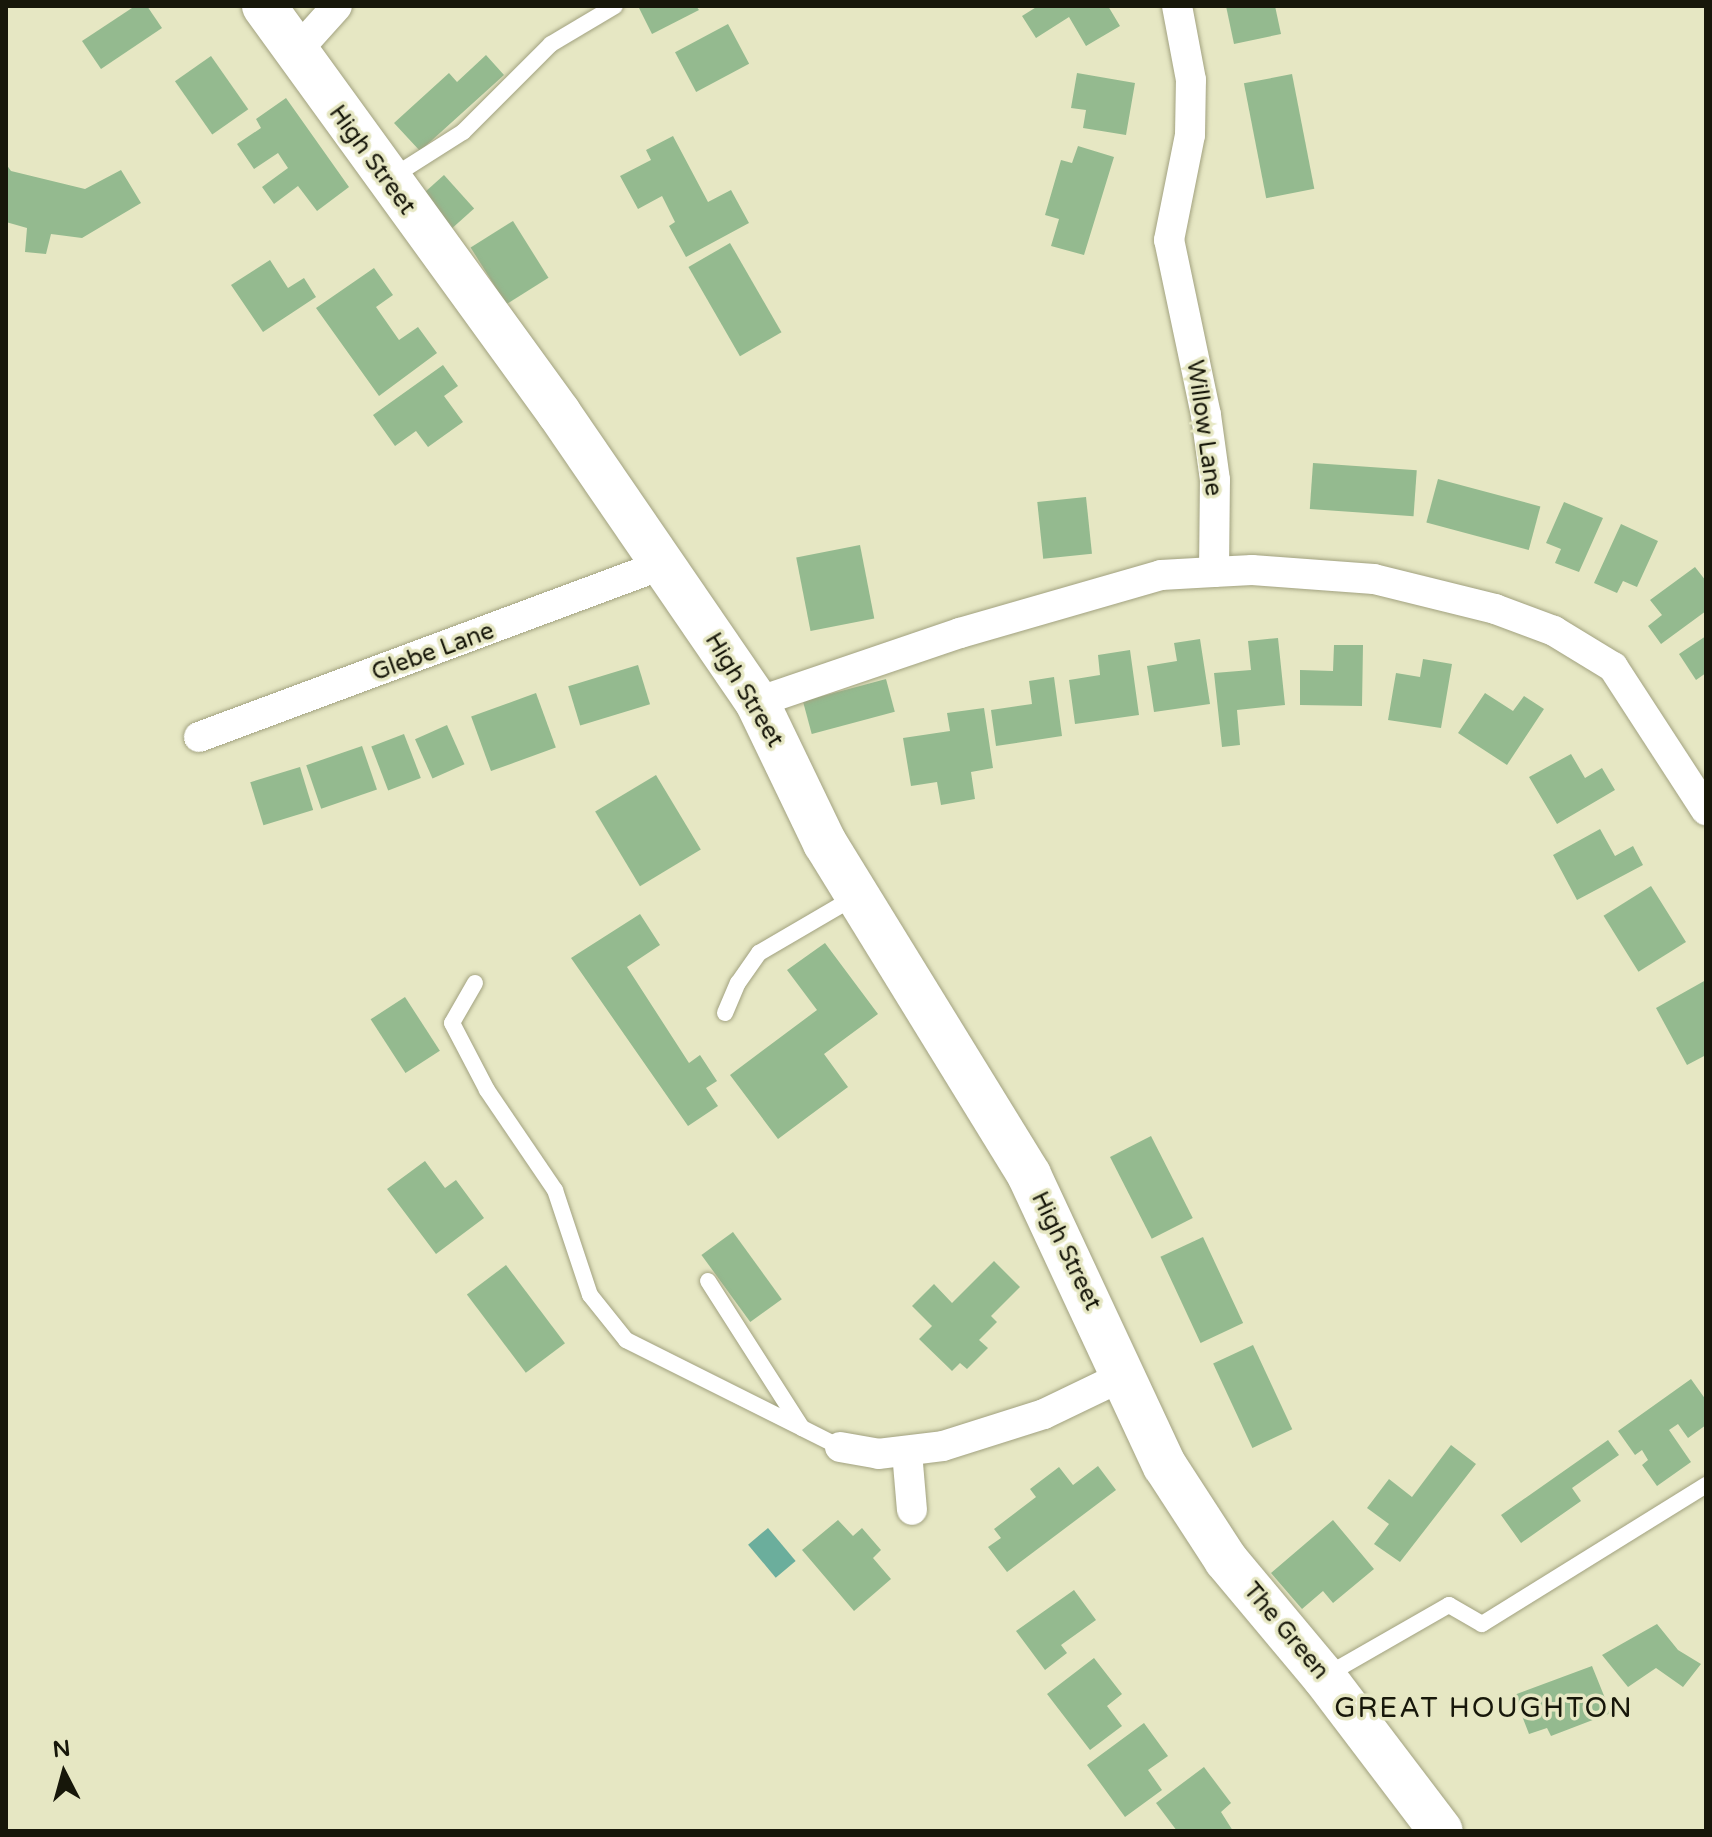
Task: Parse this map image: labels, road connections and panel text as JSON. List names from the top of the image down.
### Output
{
  "streets": {
    "street": [
      "High Street",
      "Willow Lane",
      "Glebe Lane",
      "The Green"
    ]
  },
  "crossings": [
    ["High Street", "Glebe Lane"],
    ["High Street", "The Green"]
  ],
  "districts": ["GREAT HOUGHTON"],
  "north": "top"
}
